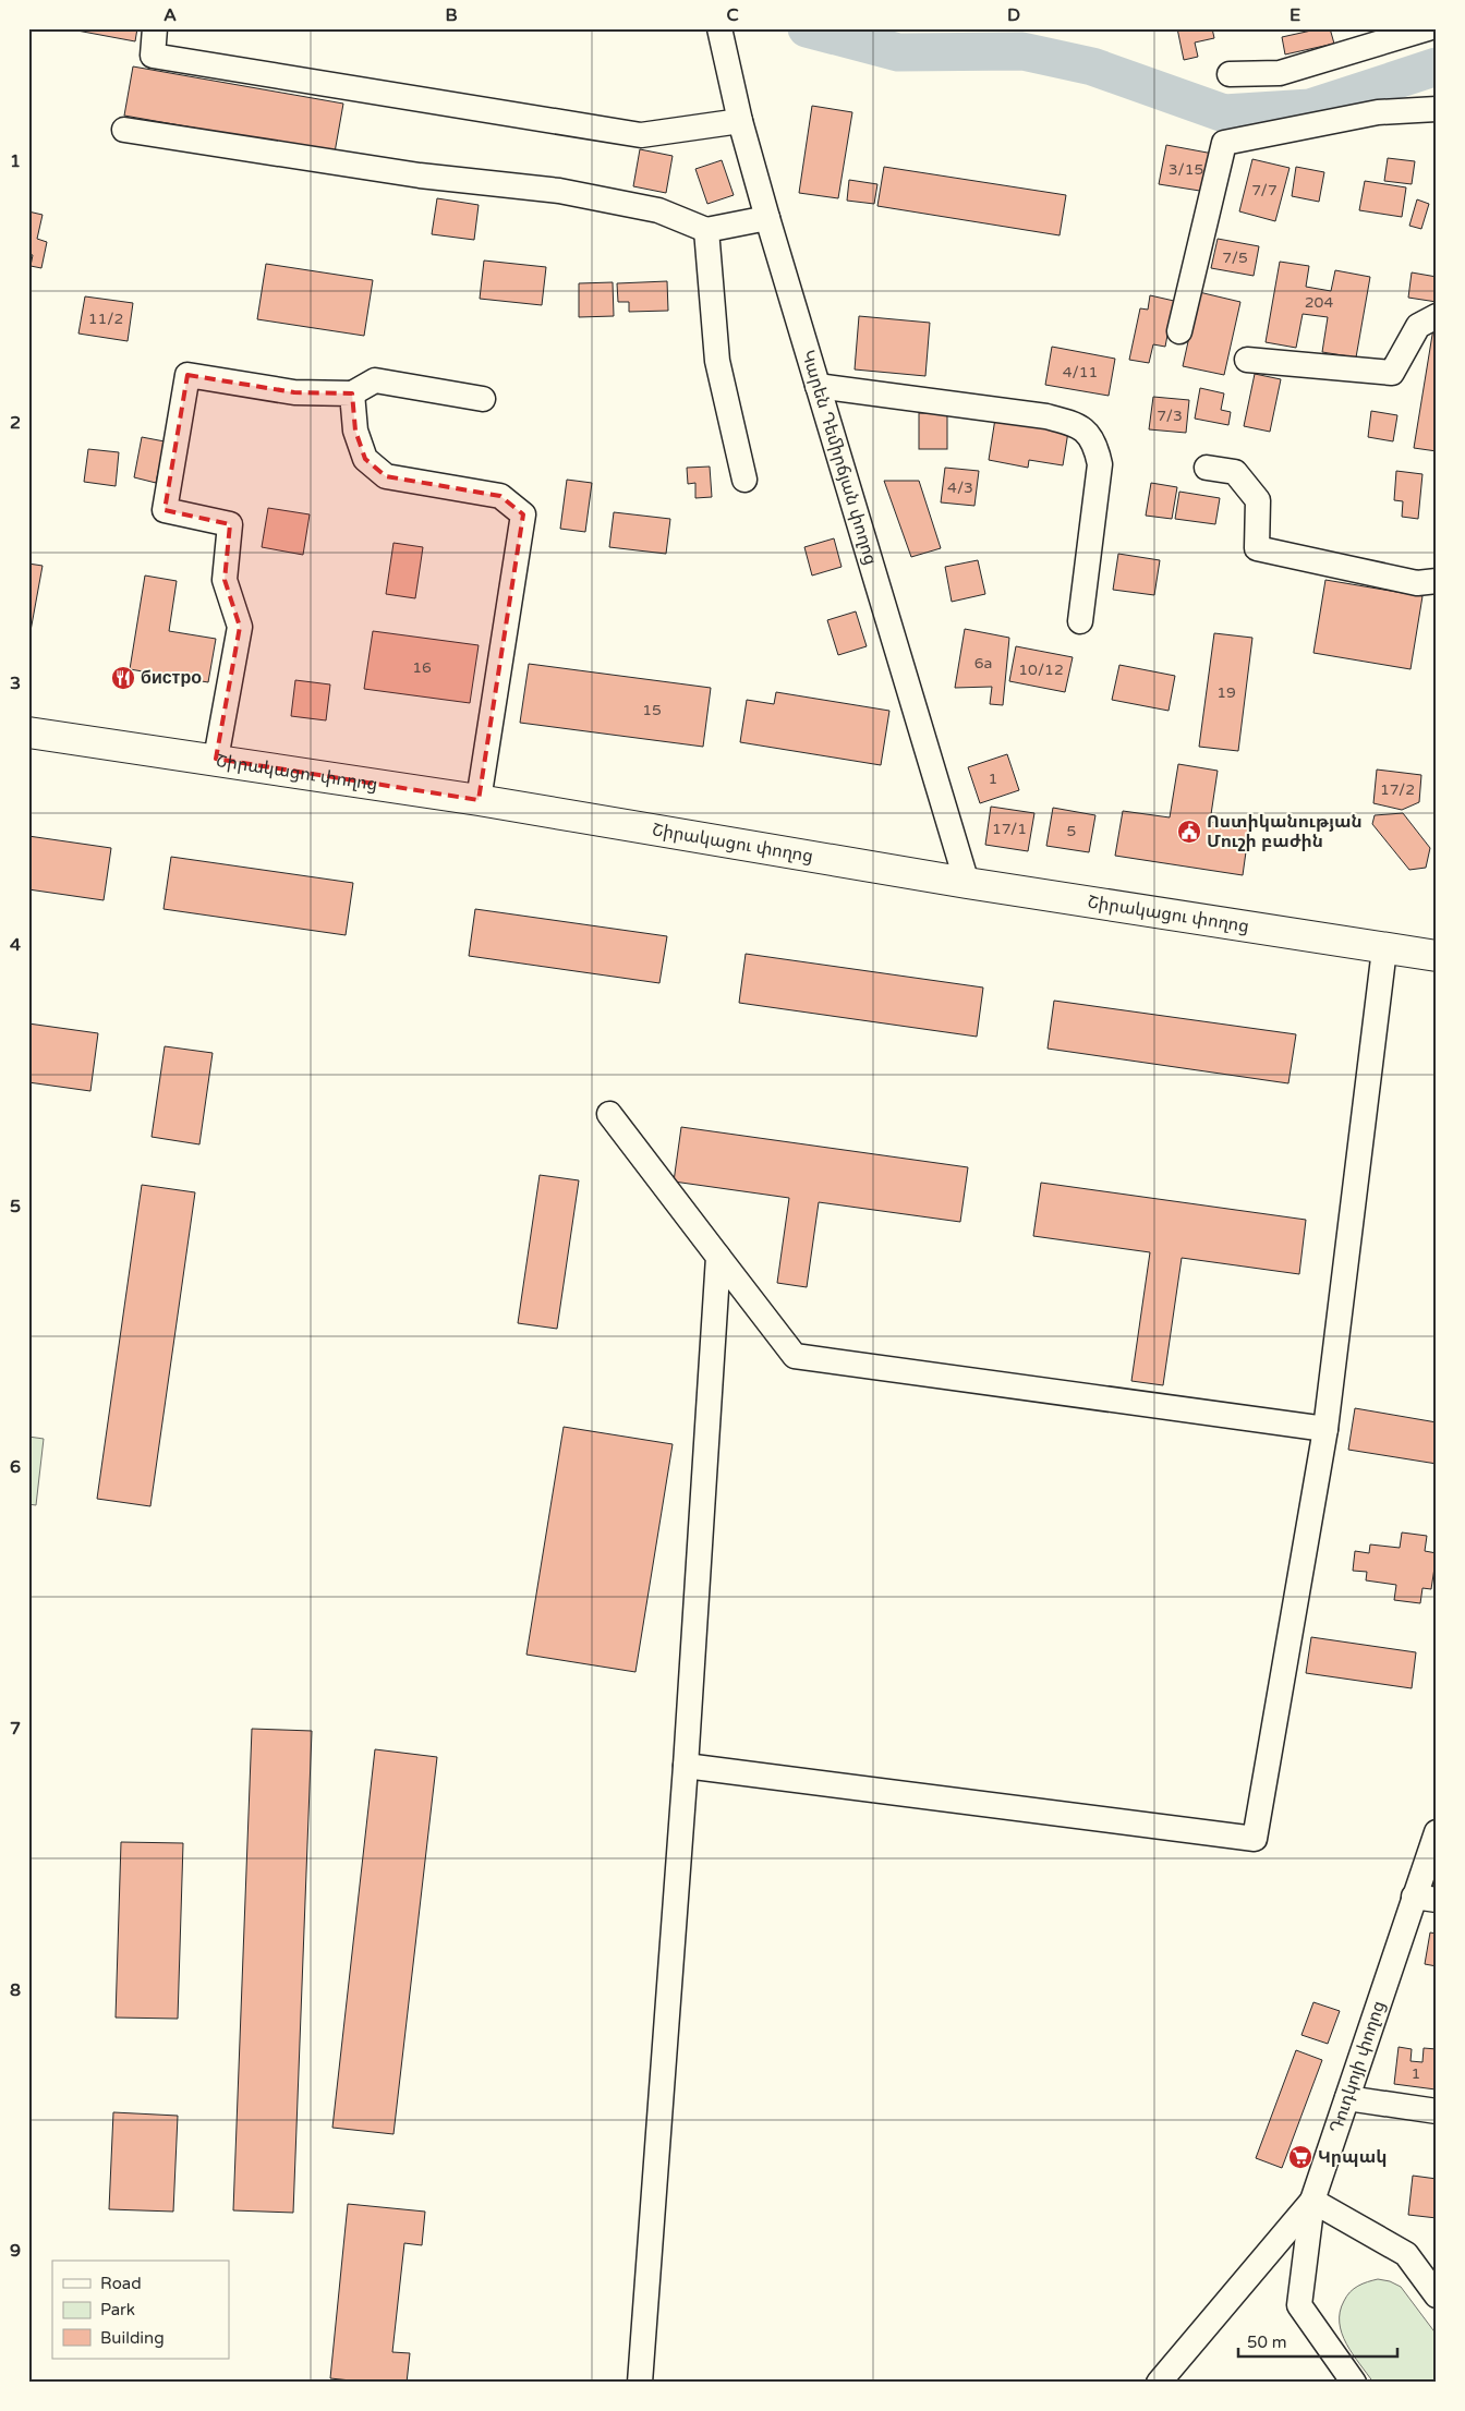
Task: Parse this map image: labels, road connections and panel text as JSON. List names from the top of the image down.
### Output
{
  "streets": {
    "main road": ["Շիրակացու փողոց"],
    "street": ["Կարեն Դեմիրճյան փողոց", "Դուդկոյի փողոց"]
  },
  "crossings": [
    ["Կարեն Դեմիրճյան փողոց", "Շիրակացու փողոց"]
  ],
  "places": {
    "restaurant": ["бистро"],
    "public building": ["Ոստիկանության Մուշի բաժին"],
    "supermarket": ["Կրպակ"]
  },
  "house_numbers": [
    "3/15",
    "7/7",
    "7/5",
    "204",
    "11/2",
    "4/11",
    "7/3",
    "4/3",
    "6a",
    "16",
    "10/12",
    "19",
    "15",
    "1",
    "17/2",
    "17/1",
    "5",
    "1"
  ],
  "legend": ["Road", "Park", "Building"],
  "scale_bar": "50 m",
  "grid": {
    "columns": [
      "A",
      "B",
      "C",
      "D",
      "E"
    ],
    "rows": [
      "1",
      "2",
      "3",
      "4",
      "5",
      "6",
      "7",
      "8",
      "9"
    ]
  }
}
